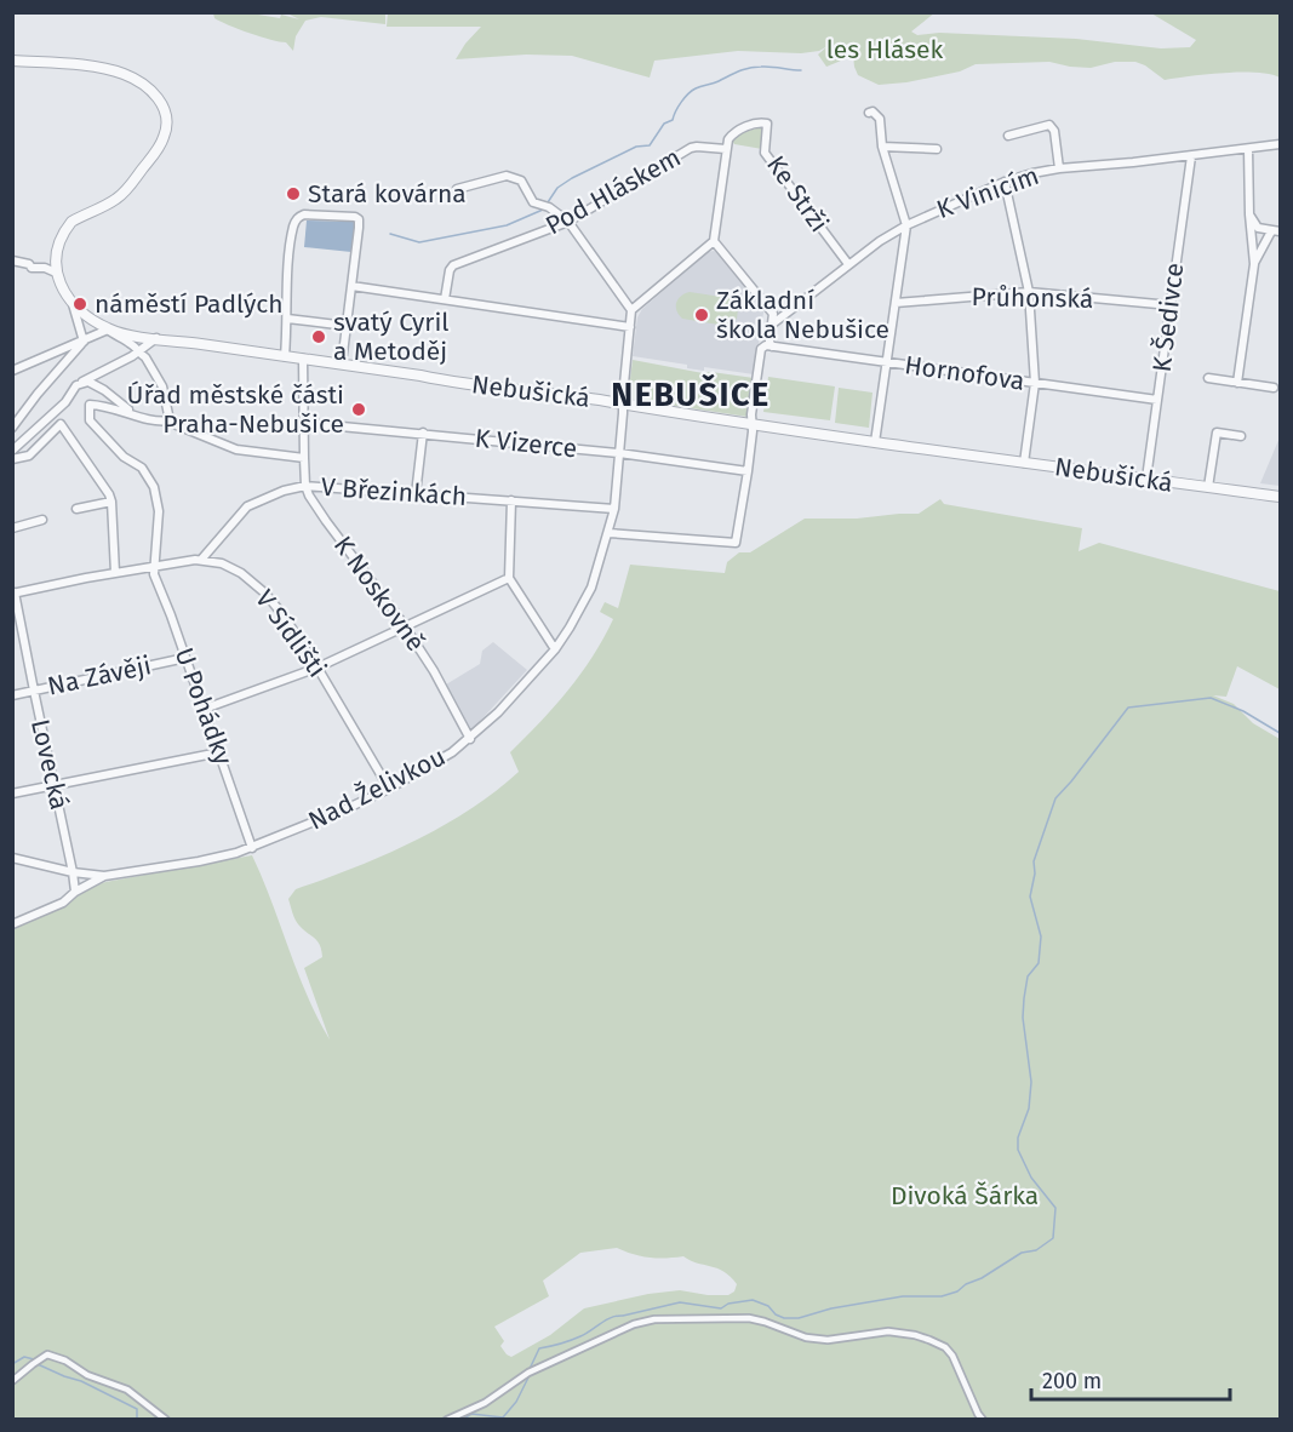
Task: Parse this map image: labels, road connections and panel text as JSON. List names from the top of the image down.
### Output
{
  "streets": {
    "street": [
      "Pod Hláskem",
      "K Vinicím",
      "Ke Strži",
      "Průhonská",
      "K Šedivce",
      "Hornofova",
      "Nebušická",
      "K Vizerce",
      "V Březinkách",
      "K Noskovně",
      "V Sídlišti",
      "Na Závěji",
      "U Pohádky",
      "Lovecká",
      "Nad Želivkou"
    ]
  },
  "crossings": [
    ["Pod Hláskem", "Ke Strži"],
    ["K Vinicím", "Ke Strži"],
    ["K Vinicím", "K Šedivce"],
    ["Průhonská", "K Šedivce"],
    ["K Šedivce", "Hornofova"],
    ["K Šedivce", "Nebušická"],
    ["Nebušická", "K Noskovně"],
    ["Nebušická", "Nad Želivkou"],
    ["K Vizerce", "K Noskovně"],
    ["K Vizerce", "Nad Želivkou"],
    ["V Březinkách", "K Noskovně"],
    ["V Březinkách", "V Sídlišti"],
    ["V Březinkách", "Nad Želivkou"],
    ["K Noskovně", "Nad Želivkou"],
    ["V Sídlišti", "U Pohádky"],
    ["V Sídlišti", "Lovecká"],
    ["V Sídlišti", "Nad Želivkou"],
    ["Na Závěji", "U Pohádky"],
    ["Na Závěji", "Lovecká"],
    ["U Pohádky", "Nad Želivkou"]
  ],
  "districts": ["NEBUŠICE"],
  "parks": ["les Hlásek", "Divoká Šárka"],
  "places": [
    "Stará kovárna",
    "náměstí Padlých",
    "Základní škola Nebušice",
    "svatý Cyril a Metoděj",
    "Úřad městské části Praha-Nebušice"
  ],
  "scale_bar": "200 m"
}
